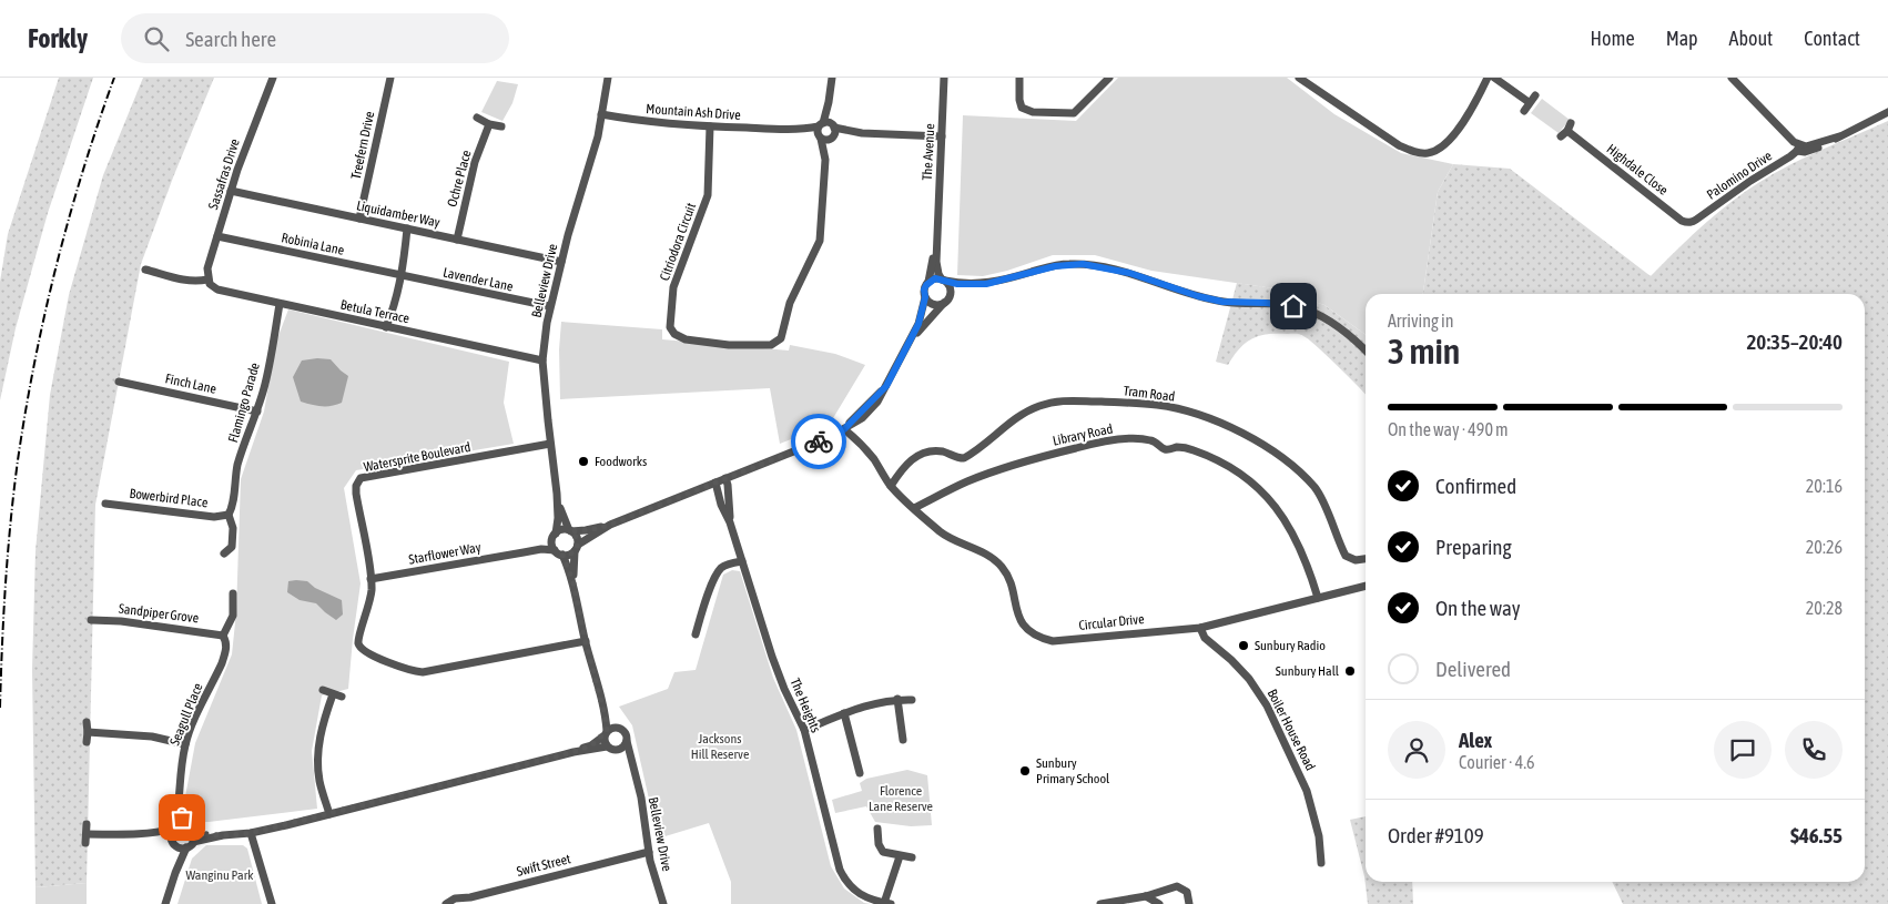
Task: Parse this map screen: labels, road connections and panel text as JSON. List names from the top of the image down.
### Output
{
  "streets": {
    "street": [
      "Mountain Ash Drive",
      "Treefern Drive",
      "The Avenue",
      "Highdale Close",
      "Sassafras Drive",
      "Palomino Drive",
      "Ochre Place",
      "Liquidamber Way",
      "Citriodora Circuit",
      "Robinia Lane",
      "Lavender Lane",
      "Belleview Drive",
      "Betula Terrace",
      "Finch Lane",
      "Tram Road",
      "Flamingo Parade",
      "Library Road",
      "Watersprite Boulevard",
      "Bowerbird Place",
      "Starflower Way",
      "Sandpiper Grove",
      "Circular Drive",
      "The Heights",
      "Seagull Place",
      "Boiler House Road",
      "Swift Street"
    ]
  },
  "crossings": [
    ["Mountain Ash Drive", "The Avenue"],
    ["Mountain Ash Drive", "Citriodora Circuit"],
    ["Mountain Ash Drive", "Belleview Drive"],
    ["Treefern Drive", "Liquidamber Way"],
    ["Highdale Close", "Palomino Drive"],
    ["Sassafras Drive", "Liquidamber Way"],
    ["Sassafras Drive", "Robinia Lane"],
    ["Sassafras Drive", "Betula Terrace"],
    ["Ochre Place", "Liquidamber Way"],
    ["Liquidamber Way", "Belleview Drive"],
    ["Robinia Lane", "Lavender Lane"],
    ["Lavender Lane", "Belleview Drive"],
    ["Belleview Drive", "Betula Terrace"],
    ["Belleview Drive", "Watersprite Boulevard"],
    ["Belleview Drive", "Starflower Way"],
    ["Belleview Drive", "Swift Street"],
    ["Betula Terrace", "Flamingo Parade"],
    ["Finch Lane", "Flamingo Parade"],
    ["Tram Road", "Circular Drive"],
    ["Flamingo Parade", "Bowerbird Place"],
    ["Library Road", "Circular Drive"],
    ["Watersprite Boulevard", "Starflower Way"],
    ["Sandpiper Grove", "Seagull Place"],
    ["Circular Drive", "Boiler House Road"]
  ],
  "parks": ["Jacksons Hill Reserve", "Florence Lane Reserve", "Wanginu Park"],
  "places": [
    "Foodworks",
    "Sunbury Radio",
    "Sunbury Hall",
    "Sunbury Primary School"
  ],
  "page": {
    "header": "Forkly",
    "search": "Search here",
    "nav": [
      "Home",
      "Map",
      "About",
      "Contact"
    ],
    "heading": ["3 min", "Arriving in", "20:35–20:40"],
    "panel": [
      "Alex",
      "Courier · 4.6",
      "Order #9109",
      "$46.55"
    ],
    "bar": "On the way · 490 m",
    "list": [
      ["Confirmed", "20:16"],
      ["Preparing", "20:26"],
      ["On the way", "20:28"],
      "Delivered"
    ]
  }
}
